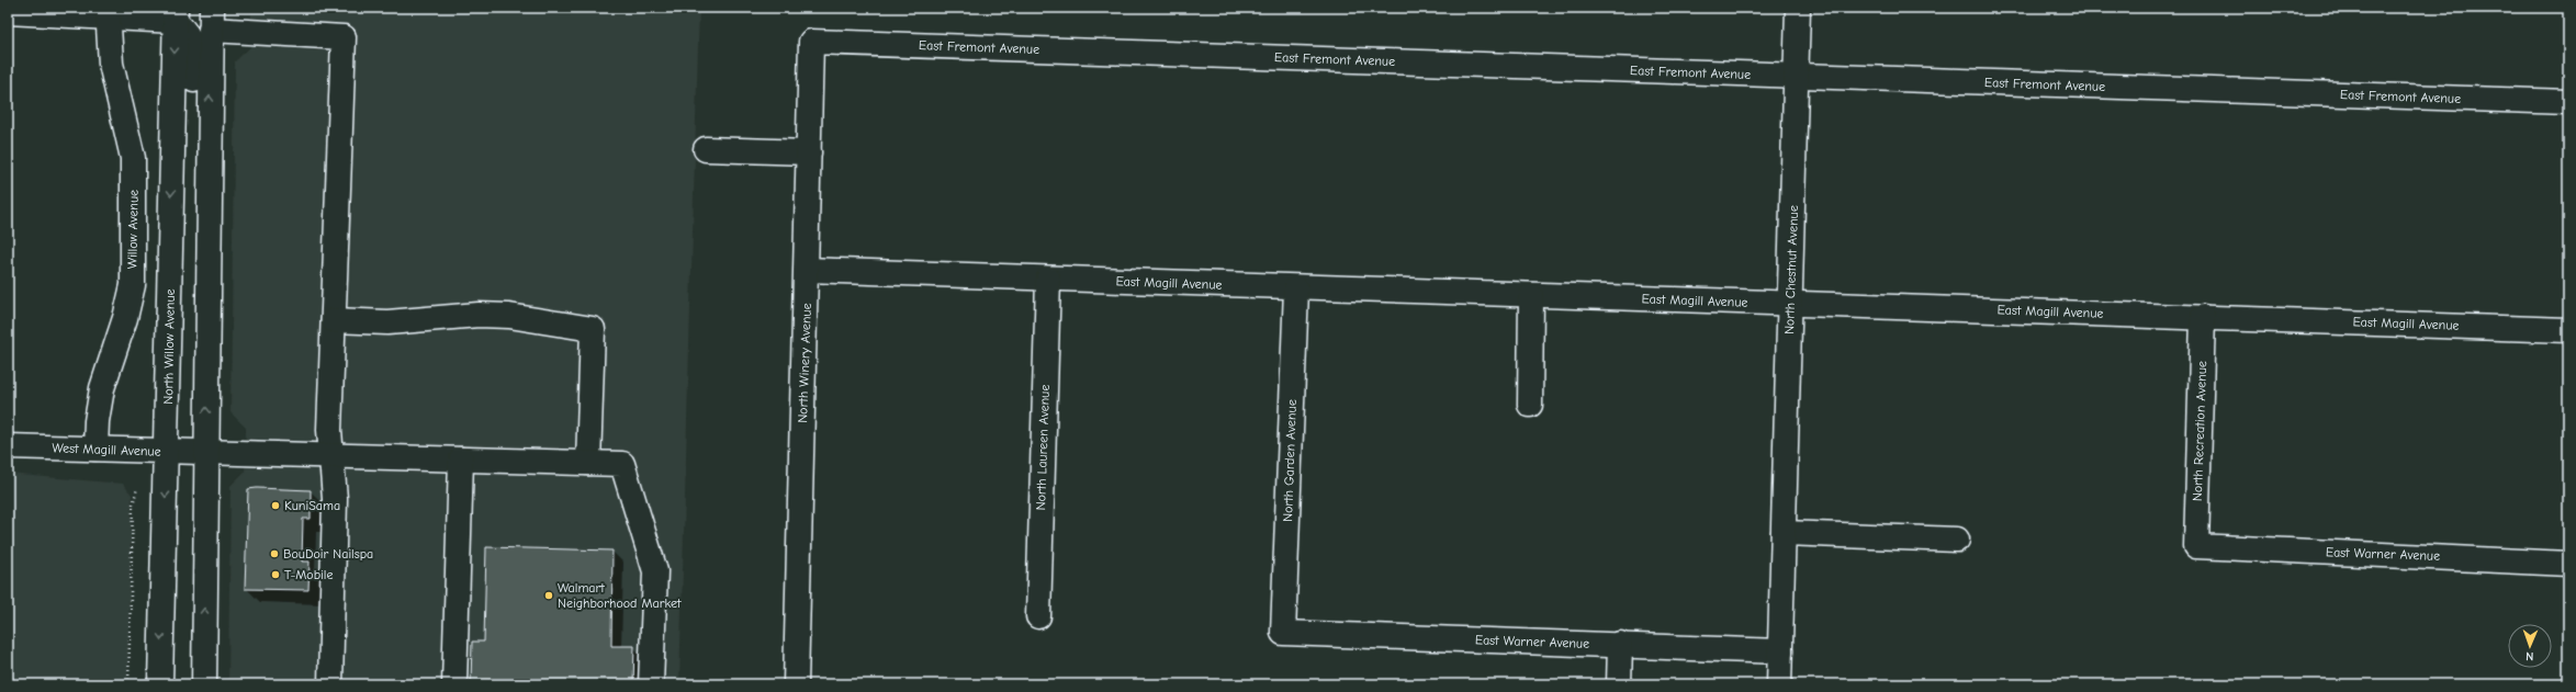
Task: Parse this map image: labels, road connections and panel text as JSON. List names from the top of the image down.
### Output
{
  "streets": {
    "street": [
      "East Fremont Avenue",
      "Willow Avenue",
      "North Chestnut Avenue",
      "East Magill Avenue",
      "North Willow Avenue",
      "North Winery Avenue",
      "North Recreation Avenue",
      "North Laureen Avenue",
      "West Magill Avenue",
      "North Garden Avenue",
      "East Warner Avenue"
    ]
  },
  "crossings": [
    ["East Fremont Avenue", "North Chestnut Avenue"],
    ["East Fremont Avenue", "North Winery Avenue"],
    ["Willow Avenue", "West Magill Avenue"],
    ["North Chestnut Avenue", "East Magill Avenue"],
    ["North Chestnut Avenue", "East Warner Avenue"],
    ["East Magill Avenue", "North Winery Avenue"],
    ["East Magill Avenue", "North Recreation Avenue"],
    ["East Magill Avenue", "North Laureen Avenue"],
    ["East Magill Avenue", "North Garden Avenue"],
    ["North Willow Avenue", "West Magill Avenue"],
    ["North Recreation Avenue", "East Warner Avenue"],
    ["North Garden Avenue", "East Warner Avenue"]
  ],
  "places": [
    "KuniSama",
    "BouDoir Nailspa",
    "T-Mobile",
    "Walmart Neighborhood Market"
  ],
  "north": "bottom"
}
